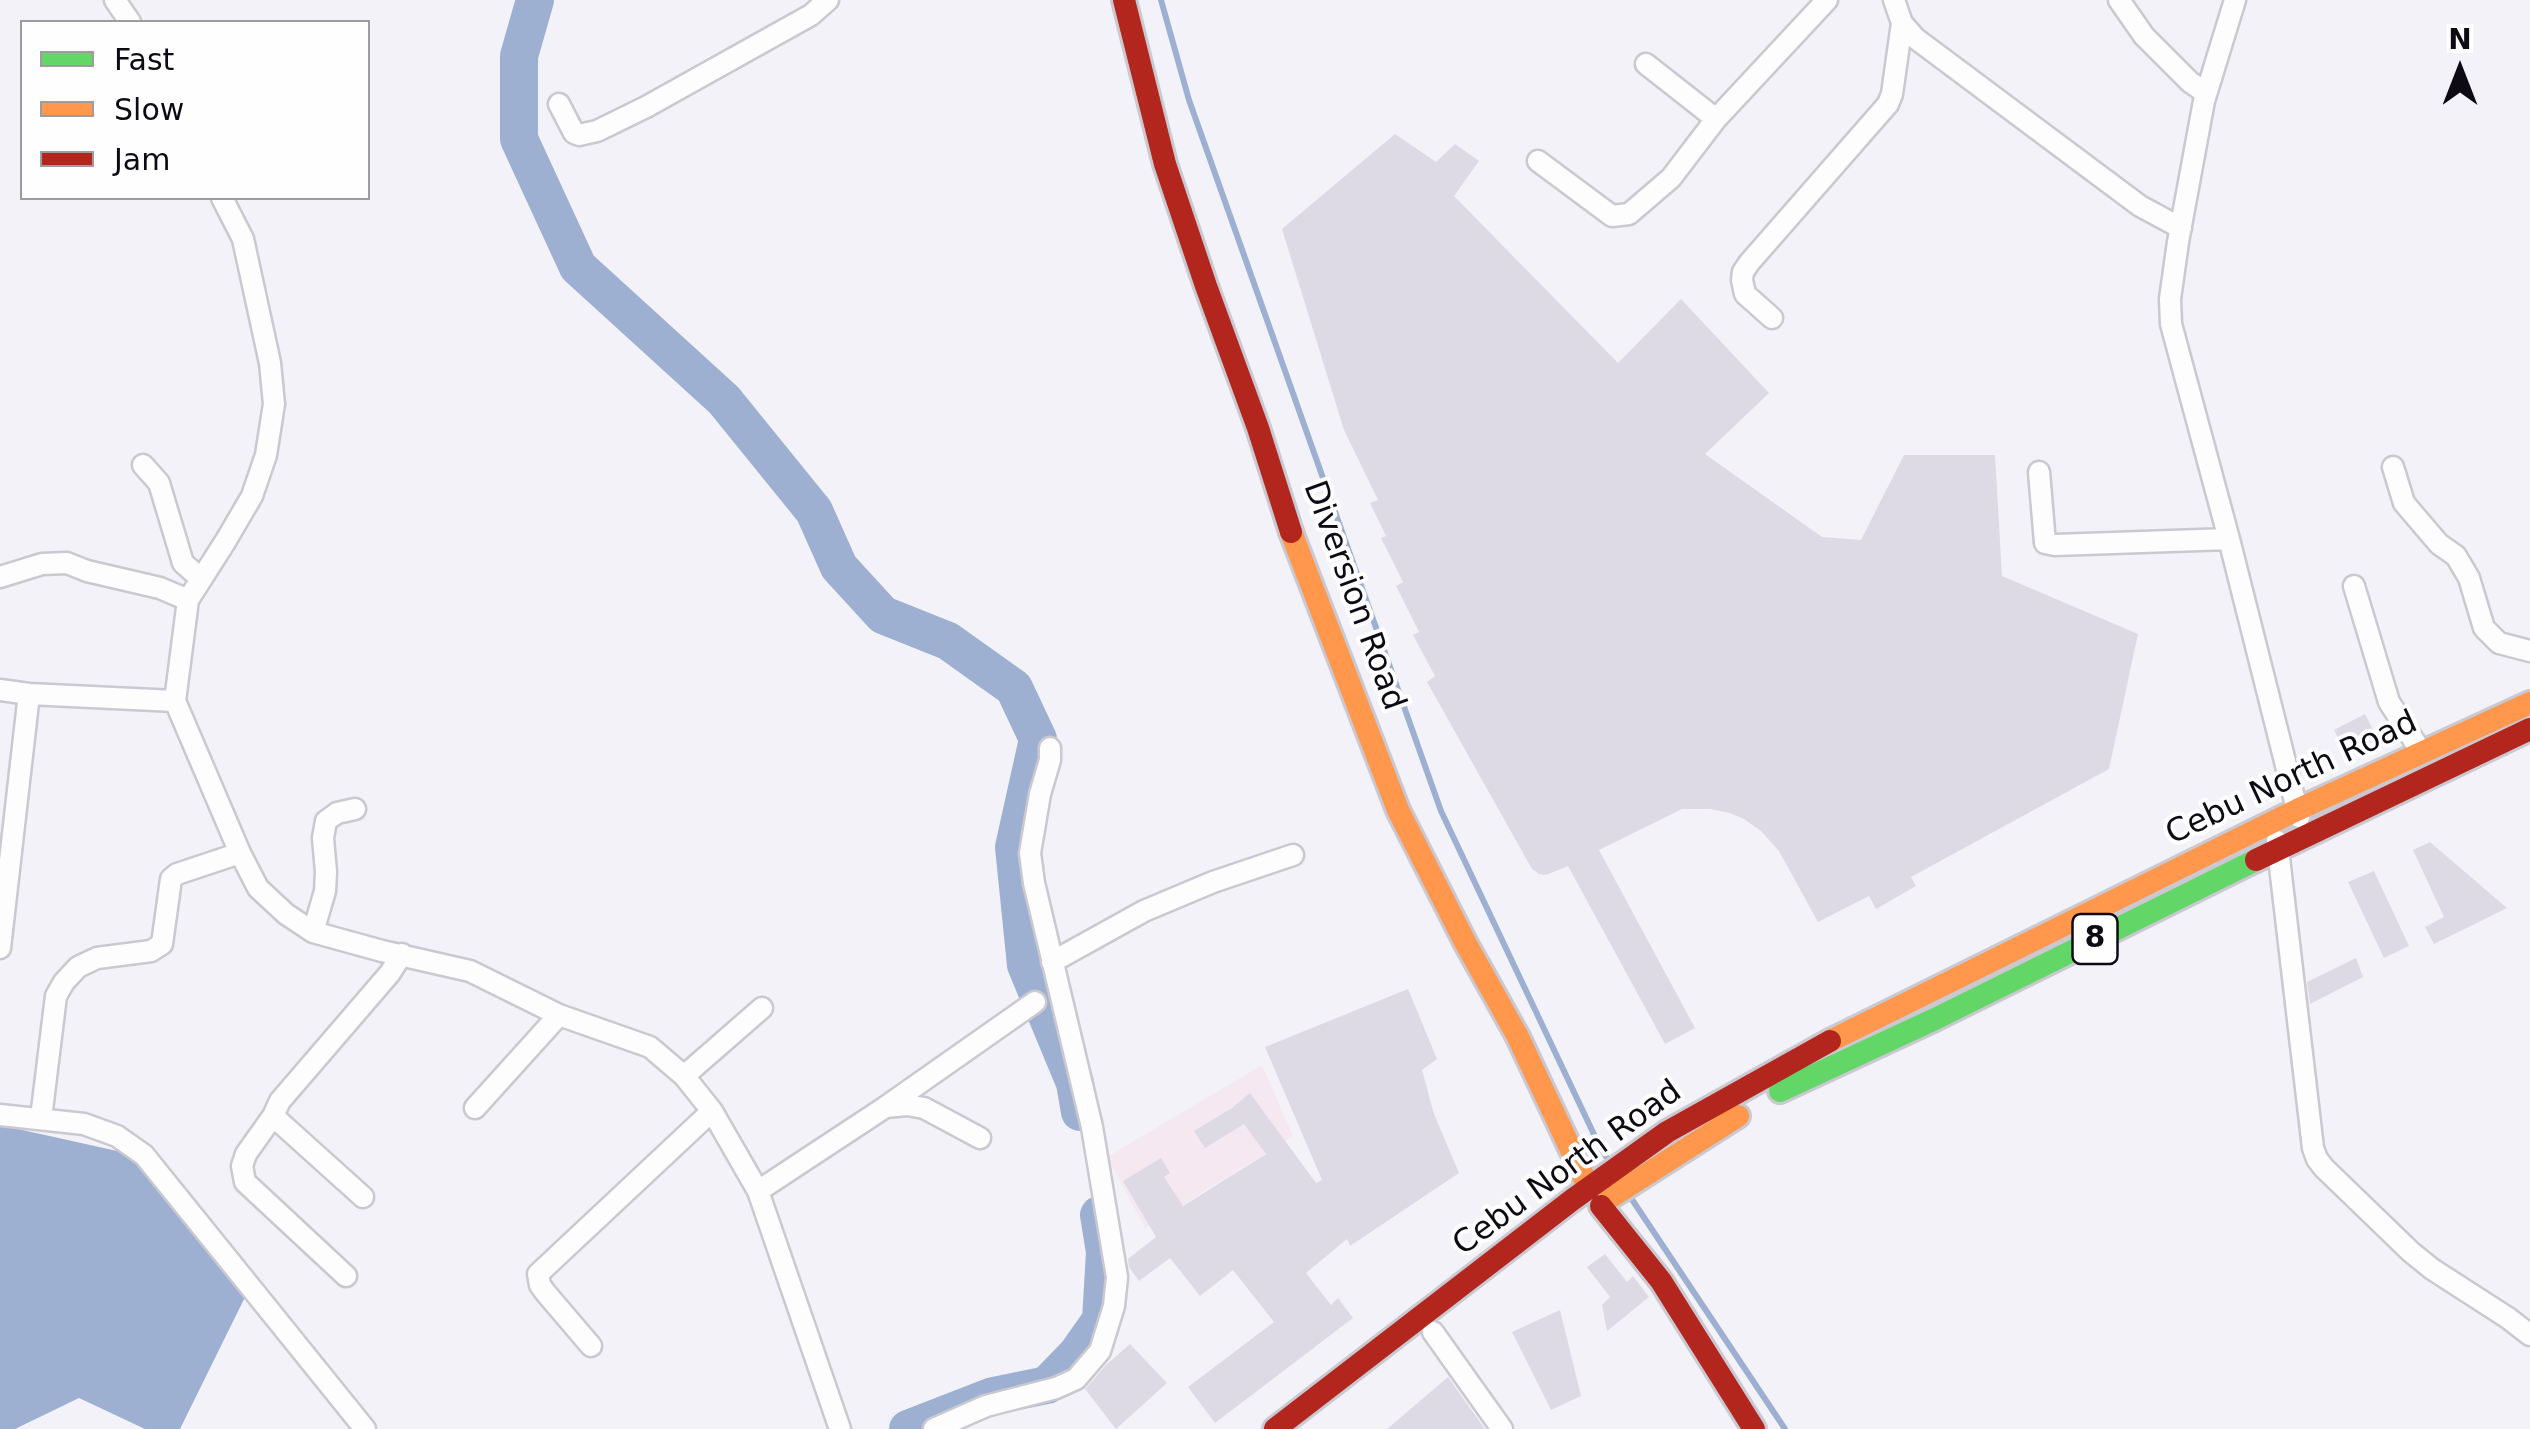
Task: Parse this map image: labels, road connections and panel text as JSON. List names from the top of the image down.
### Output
{
  "streets": {
    "main road": ["Diversion Road", "Cebu North Road", "8"]
  },
  "crossings": [
    ["Diversion Road", "Cebu North Road"],
    ["Cebu North Road", "8"]
  ],
  "legend": ["Fast", "Slow", "Jam"],
  "north": "top"
}
